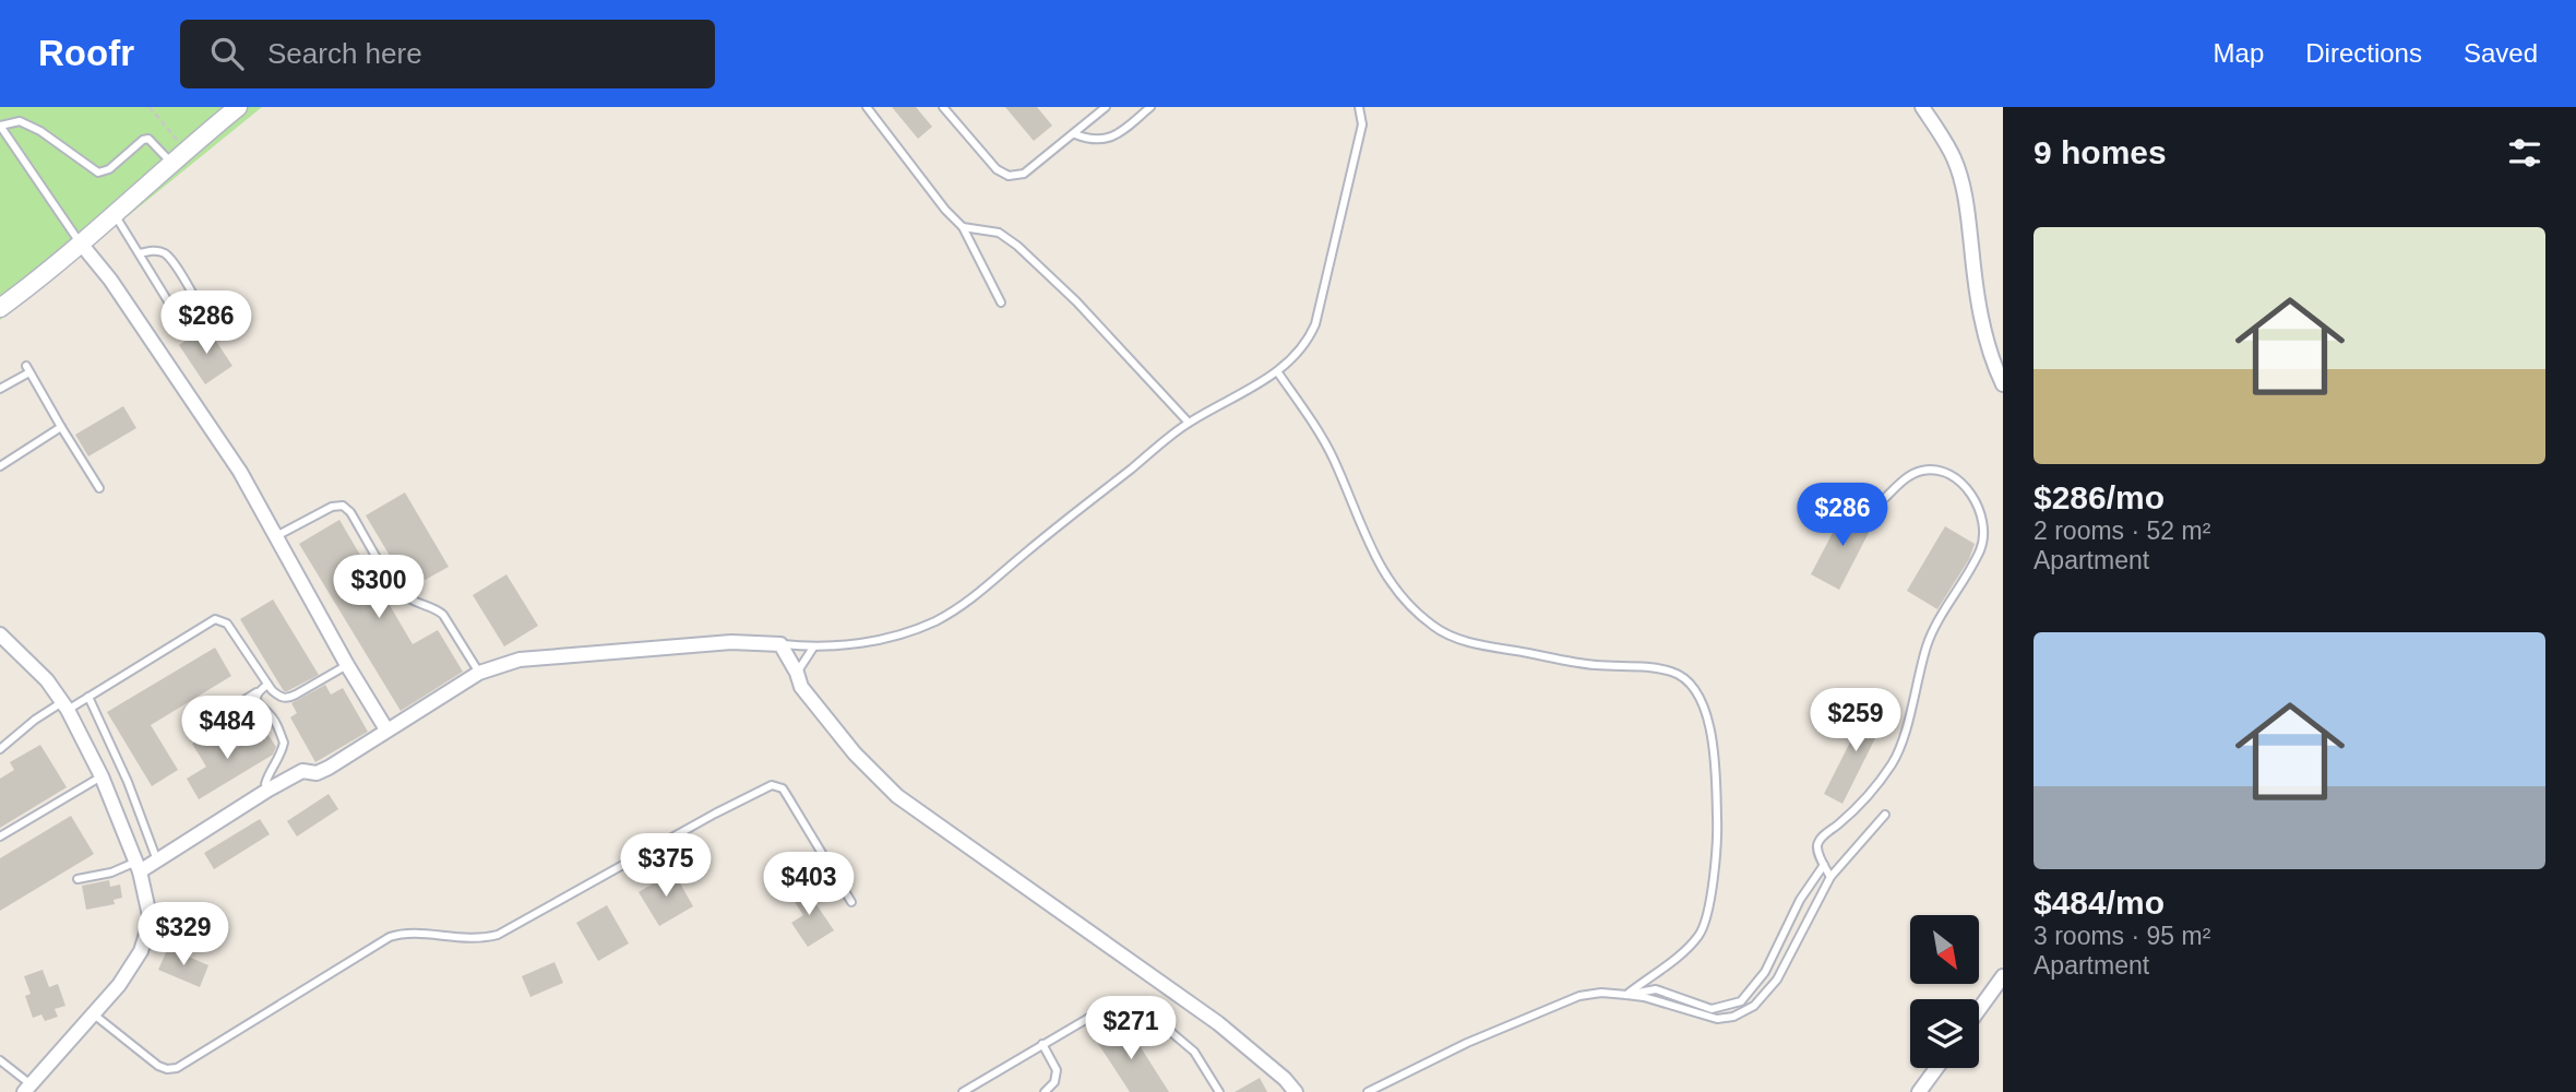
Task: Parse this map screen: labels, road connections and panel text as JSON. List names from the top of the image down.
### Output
{
  "north": "bottom right",
  "page": {
    "header": "Roofr",
    "search": "Search here",
    "nav": ["Map", "Directions", "Saved"],
    "heading": "9 homes",
    "list": [
      {
        "name": "$286/mo",
        "note": "2 rooms · 52 m² · Apartment"
      },
      {
        "name": "$484/mo",
        "note": "3 rooms · 95 m² · Apartment"
      }
    ],
    "price": [
      "$286",
      "$286",
      "$300",
      "$259",
      "$484",
      "$375",
      "$403",
      "$329",
      "$271"
    ]
  }
}
